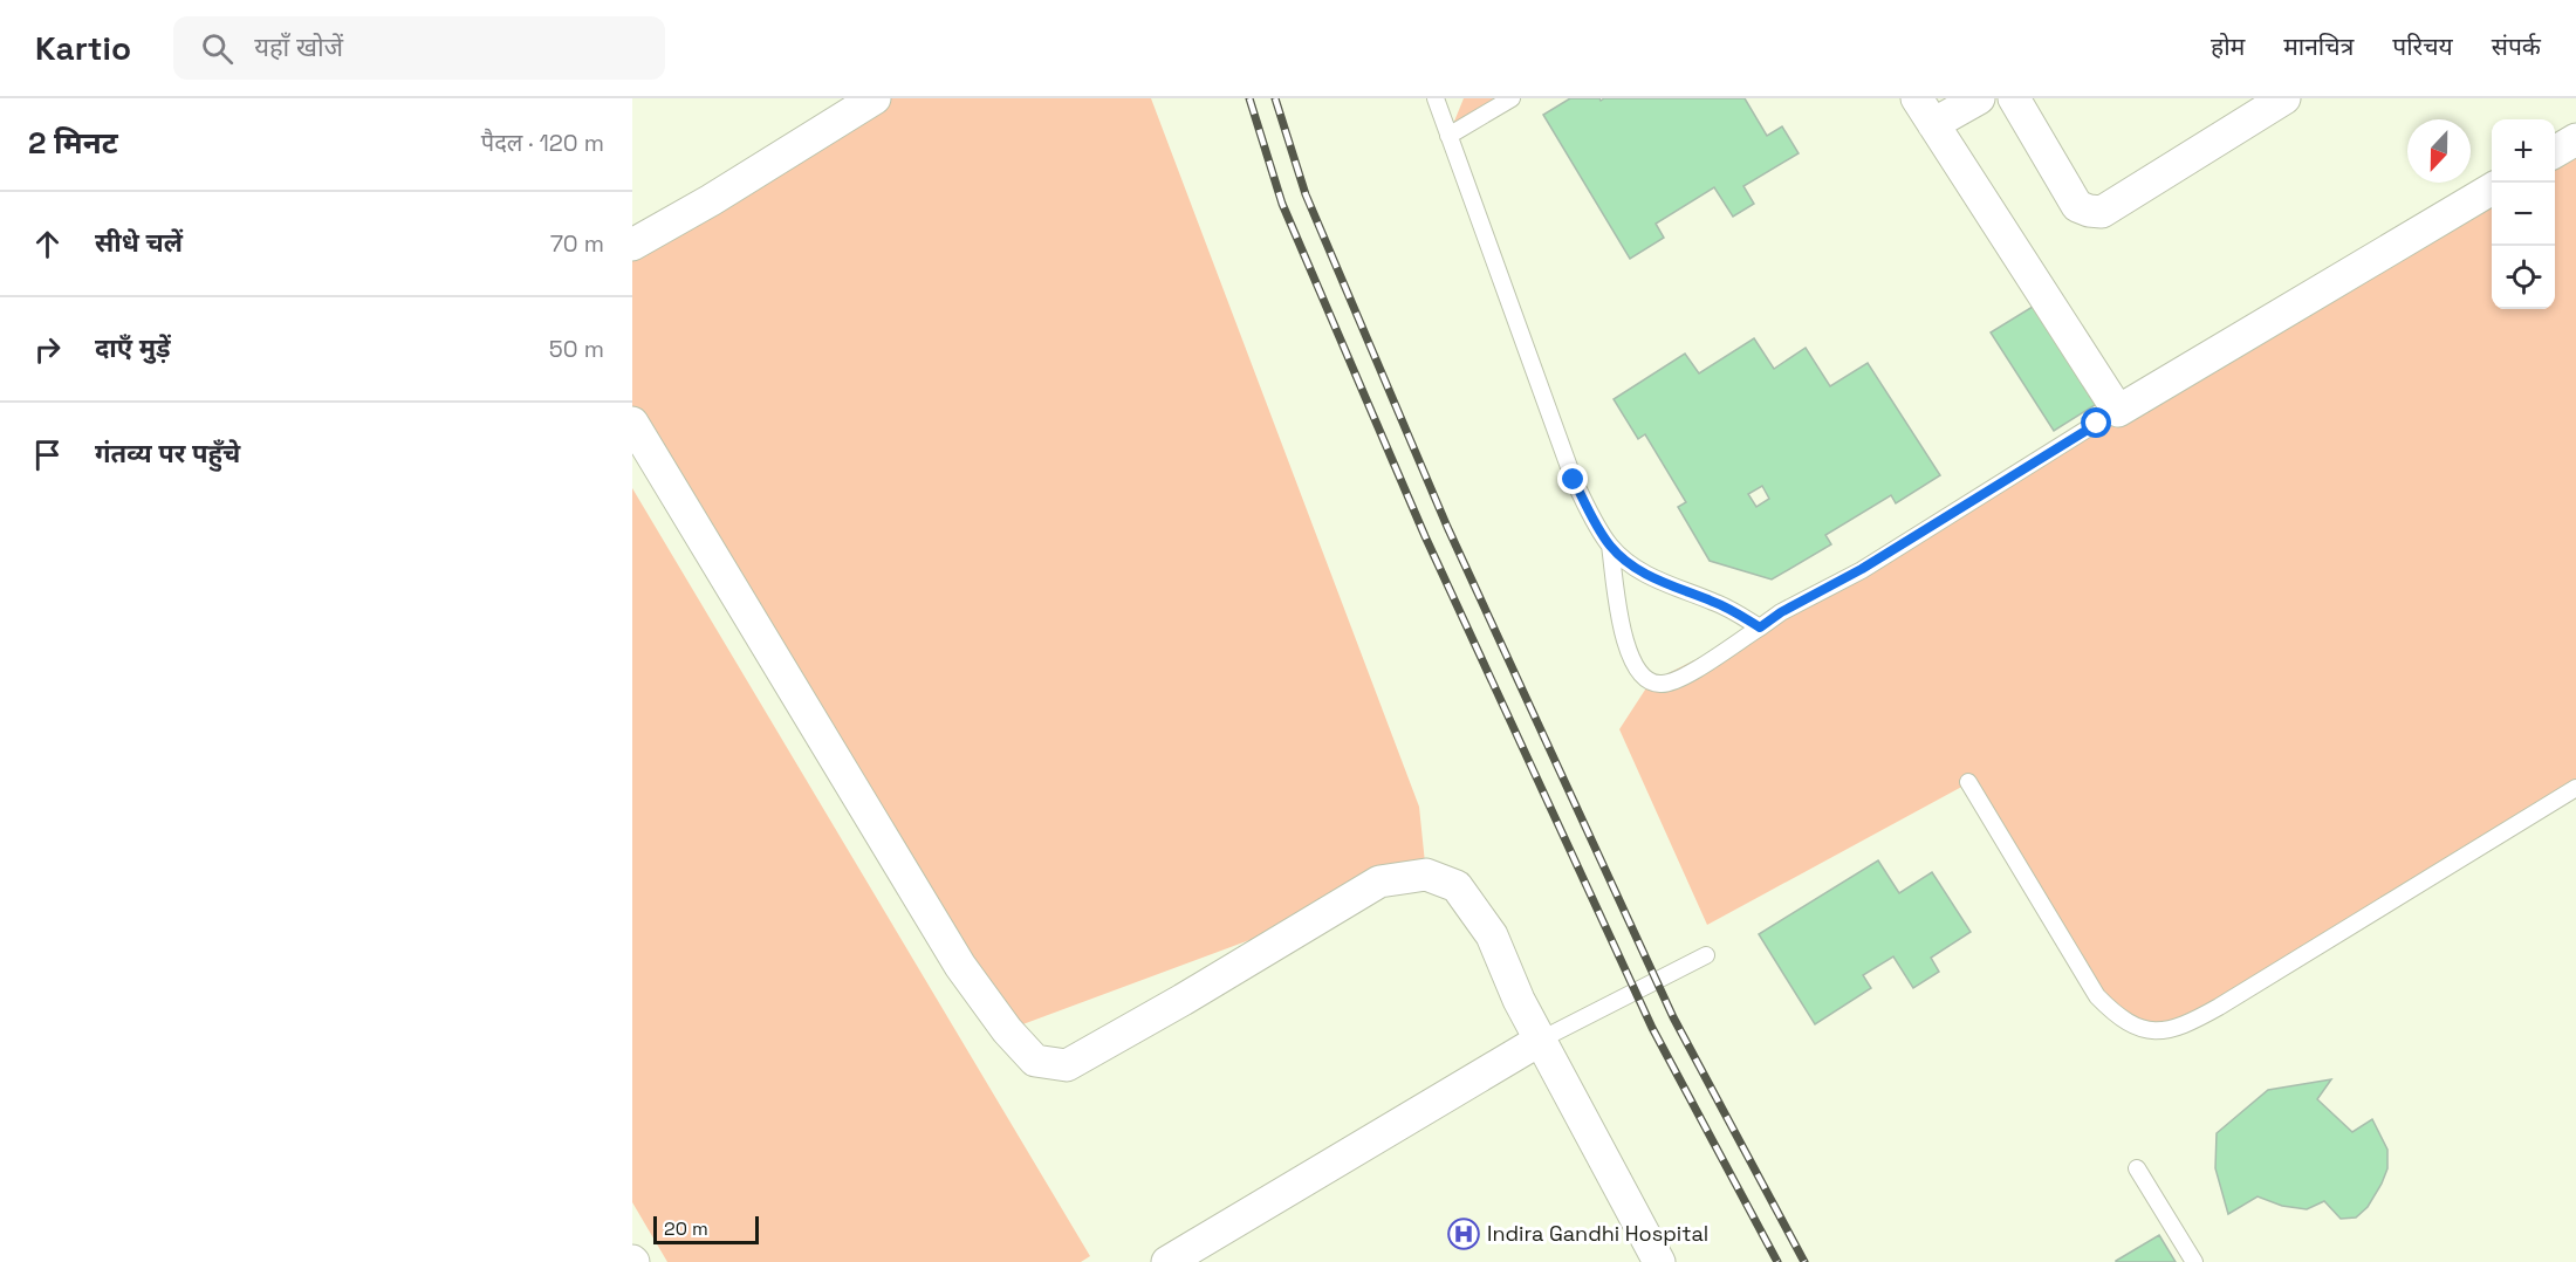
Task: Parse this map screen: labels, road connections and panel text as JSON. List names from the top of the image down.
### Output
{
  "places": {
    "hospital": ["Indira Gandhi Hospital"]
  },
  "scale_bar": "20 m",
  "north": "bottom",
  "page": {
    "header": "Kartio",
    "search": "यहाँ खोजें",
    "nav": [
      "होम",
      "मानचित्र",
      "परिचय",
      "संपर्क"
    ],
    "heading": ["2 मिनट", "पैदल · 120 m"],
    "map_buttons": ["+", "−"],
    "list": [
      ["सीधे चलें", "70 m"],
      ["दाएँ मुड़ें", "50 m"],
      "गंतव्य पर पहुँचे"
    ],
    "scale": "20 m"
  }
}
